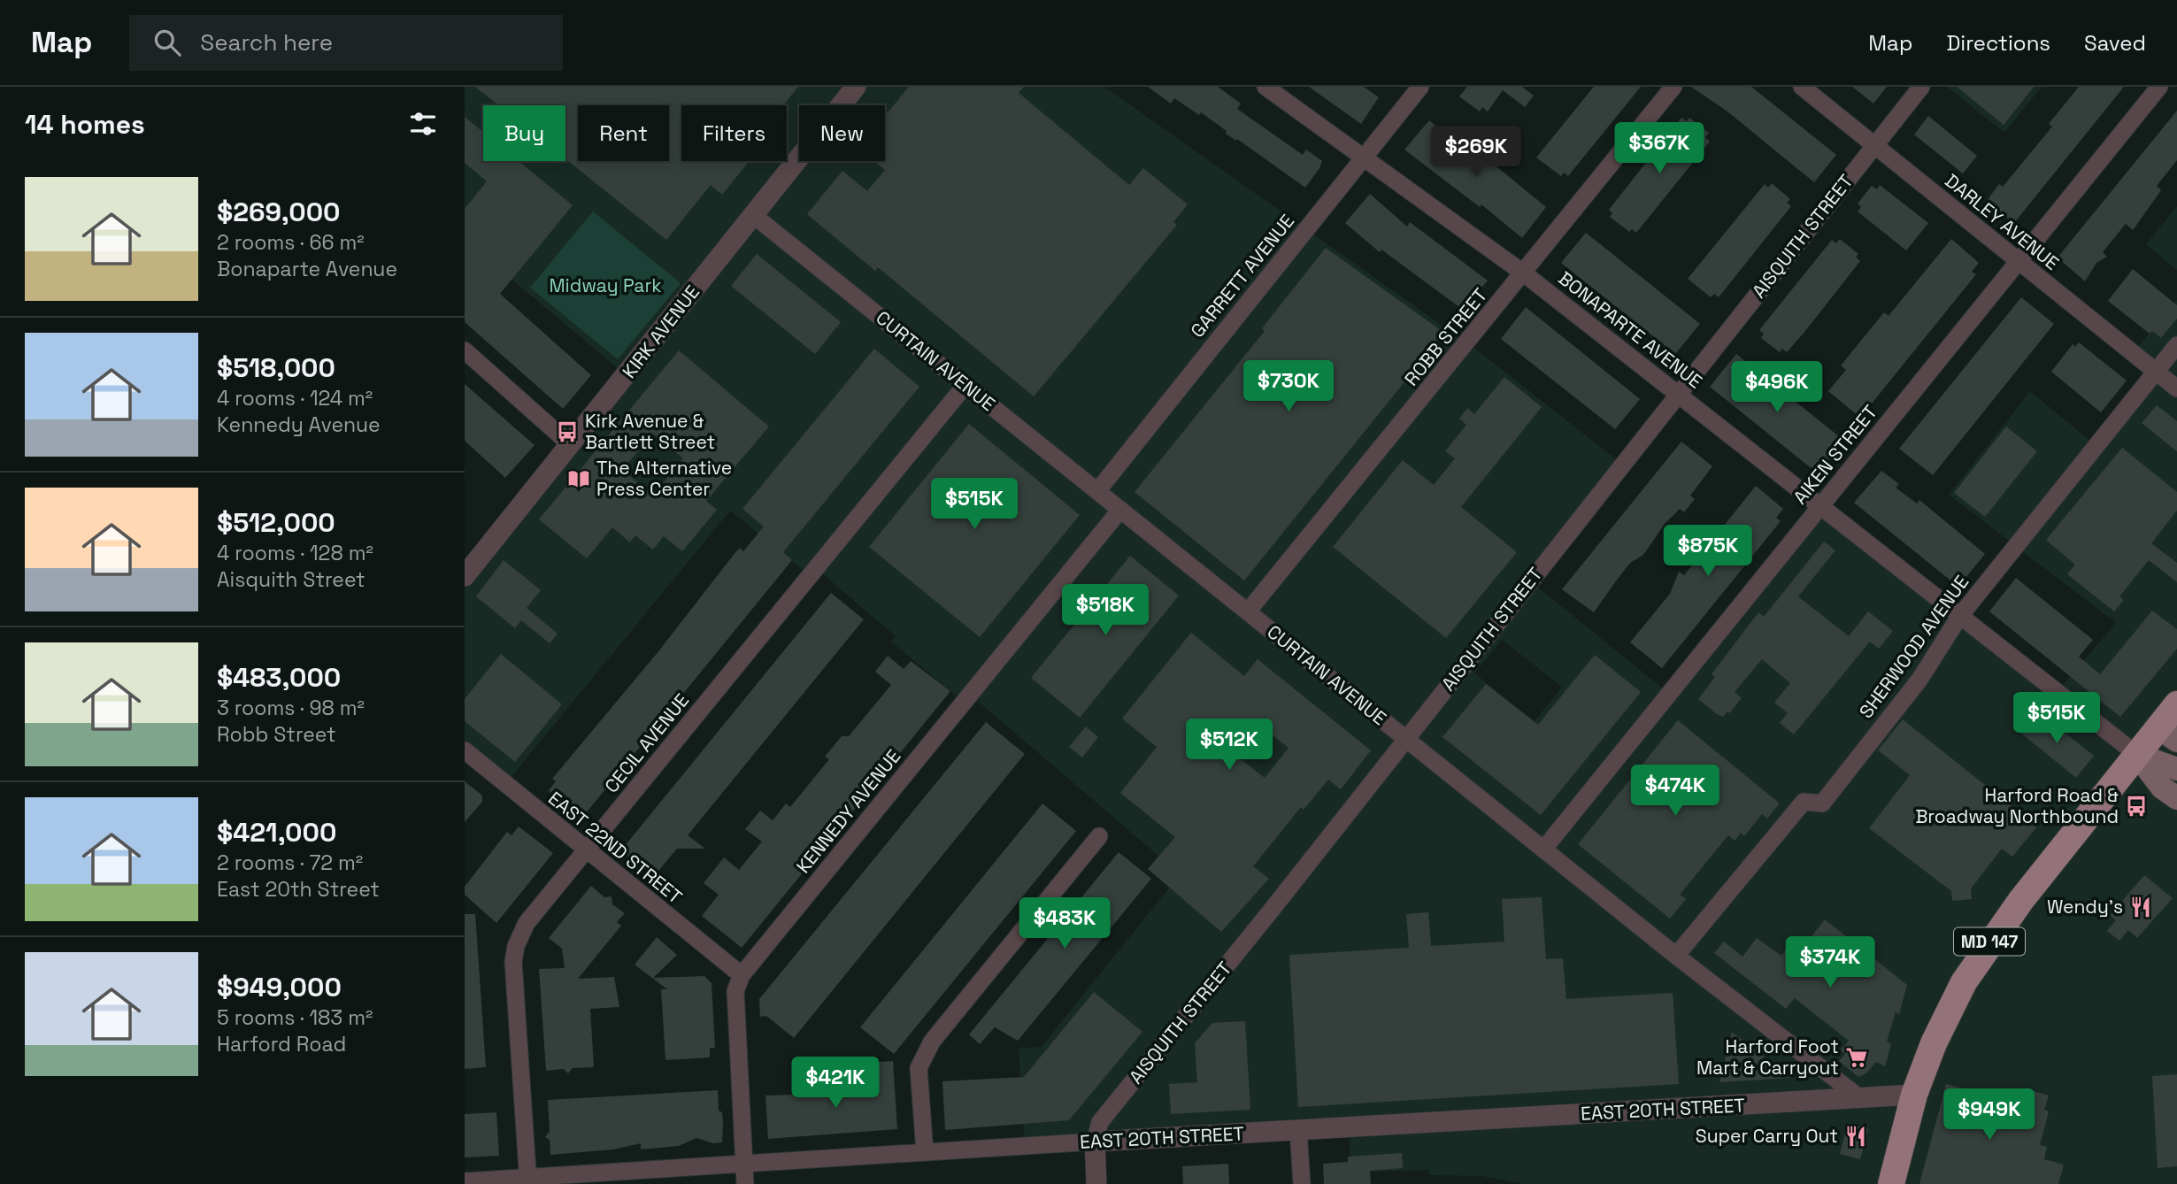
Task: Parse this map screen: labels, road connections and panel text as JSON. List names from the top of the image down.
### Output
{
  "streets": {
    "main road": ["MD 147"],
    "street": [
      "DARLEY AVENUE",
      "AISQUITH STREET",
      "GARRETT AVENUE",
      "BONAPARTE AVENUE",
      "KIRK AVENUE",
      "ROBB STREET",
      "CURTAIN AVENUE",
      "AIKEN STREET",
      "SHERWOOD AVENUE",
      "CECIL AVENUE",
      "KENNEDY AVENUE",
      "EAST 22ND STREET",
      "EAST 20TH STREET"
    ]
  },
  "crossings": [
    ["DARLEY AVENUE", "AISQUITH STREET"],
    ["DARLEY AVENUE", "AIKEN STREET"],
    ["DARLEY AVENUE", "SHERWOOD AVENUE"],
    ["AISQUITH STREET", "BONAPARTE AVENUE"],
    ["AISQUITH STREET", "CURTAIN AVENUE"],
    ["AISQUITH STREET", "EAST 20TH STREET"],
    ["GARRETT AVENUE", "BONAPARTE AVENUE"],
    ["GARRETT AVENUE", "CURTAIN AVENUE"],
    ["BONAPARTE AVENUE", "ROBB STREET"],
    ["BONAPARTE AVENUE", "AIKEN STREET"],
    ["BONAPARTE AVENUE", "SHERWOOD AVENUE"],
    ["BONAPARTE AVENUE", "MD 147"],
    ["KIRK AVENUE", "CURTAIN AVENUE"],
    ["ROBB STREET", "CURTAIN AVENUE"],
    ["CURTAIN AVENUE", "AIKEN STREET"],
    ["CURTAIN AVENUE", "SHERWOOD AVENUE"],
    ["CURTAIN AVENUE", "CECIL AVENUE"],
    ["CURTAIN AVENUE", "KENNEDY AVENUE"],
    ["CURTAIN AVENUE", "EAST 20TH STREET"],
    ["CECIL AVENUE", "EAST 22ND STREET"],
    ["CECIL AVENUE", "EAST 20TH STREET"],
    ["KENNEDY AVENUE", "EAST 22ND STREET"],
    ["KENNEDY AVENUE", "EAST 20TH STREET"]
  ],
  "parks": ["Midway Park"],
  "places": {
    "bus stop": ["Kirk Avenue & Bartlett Street", "Harford Road & Broadway Northbound"],
    "library": ["The Alternative Press Center"],
    "restaurant": ["Wendy's", "Super Carry Out"],
    "supermarket": ["Harford Foot Mart & Carryout"]
  },
  "page": {
    "header": "Map",
    "search": "Search here",
    "nav": ["Map", "Directions", "Saved"],
    "heading": "14 homes",
    "chip": [
      "Buy",
      "Rent",
      "Filters",
      "New"
    ],
    "price": [
      "$367K",
      "$269K",
      "$730K",
      "$496K",
      "$515K",
      "$875K",
      "$518K",
      "$515K",
      "$512K",
      "$474K",
      "$483K",
      "$374K",
      "$421K",
      "$949K"
    ],
    "list": [
      {
        "name": "$269,000",
        "note": "2 rooms · 66 m² · Bonaparte Avenue"
      },
      {
        "name": "$518,000",
        "note": "4 rooms · 124 m² · Kennedy Avenue"
      },
      {
        "name": "$512,000",
        "note": "4 rooms · 128 m² · Aisquith Street"
      },
      {
        "name": "$483,000",
        "note": "3 rooms · 98 m² · Robb Street"
      },
      {
        "name": "$421,000",
        "note": "2 rooms · 72 m² · East 20th Street"
      },
      {
        "name": "$949,000",
        "note": "5 rooms · 183 m² · Harford Road"
      }
    ]
  }
}
